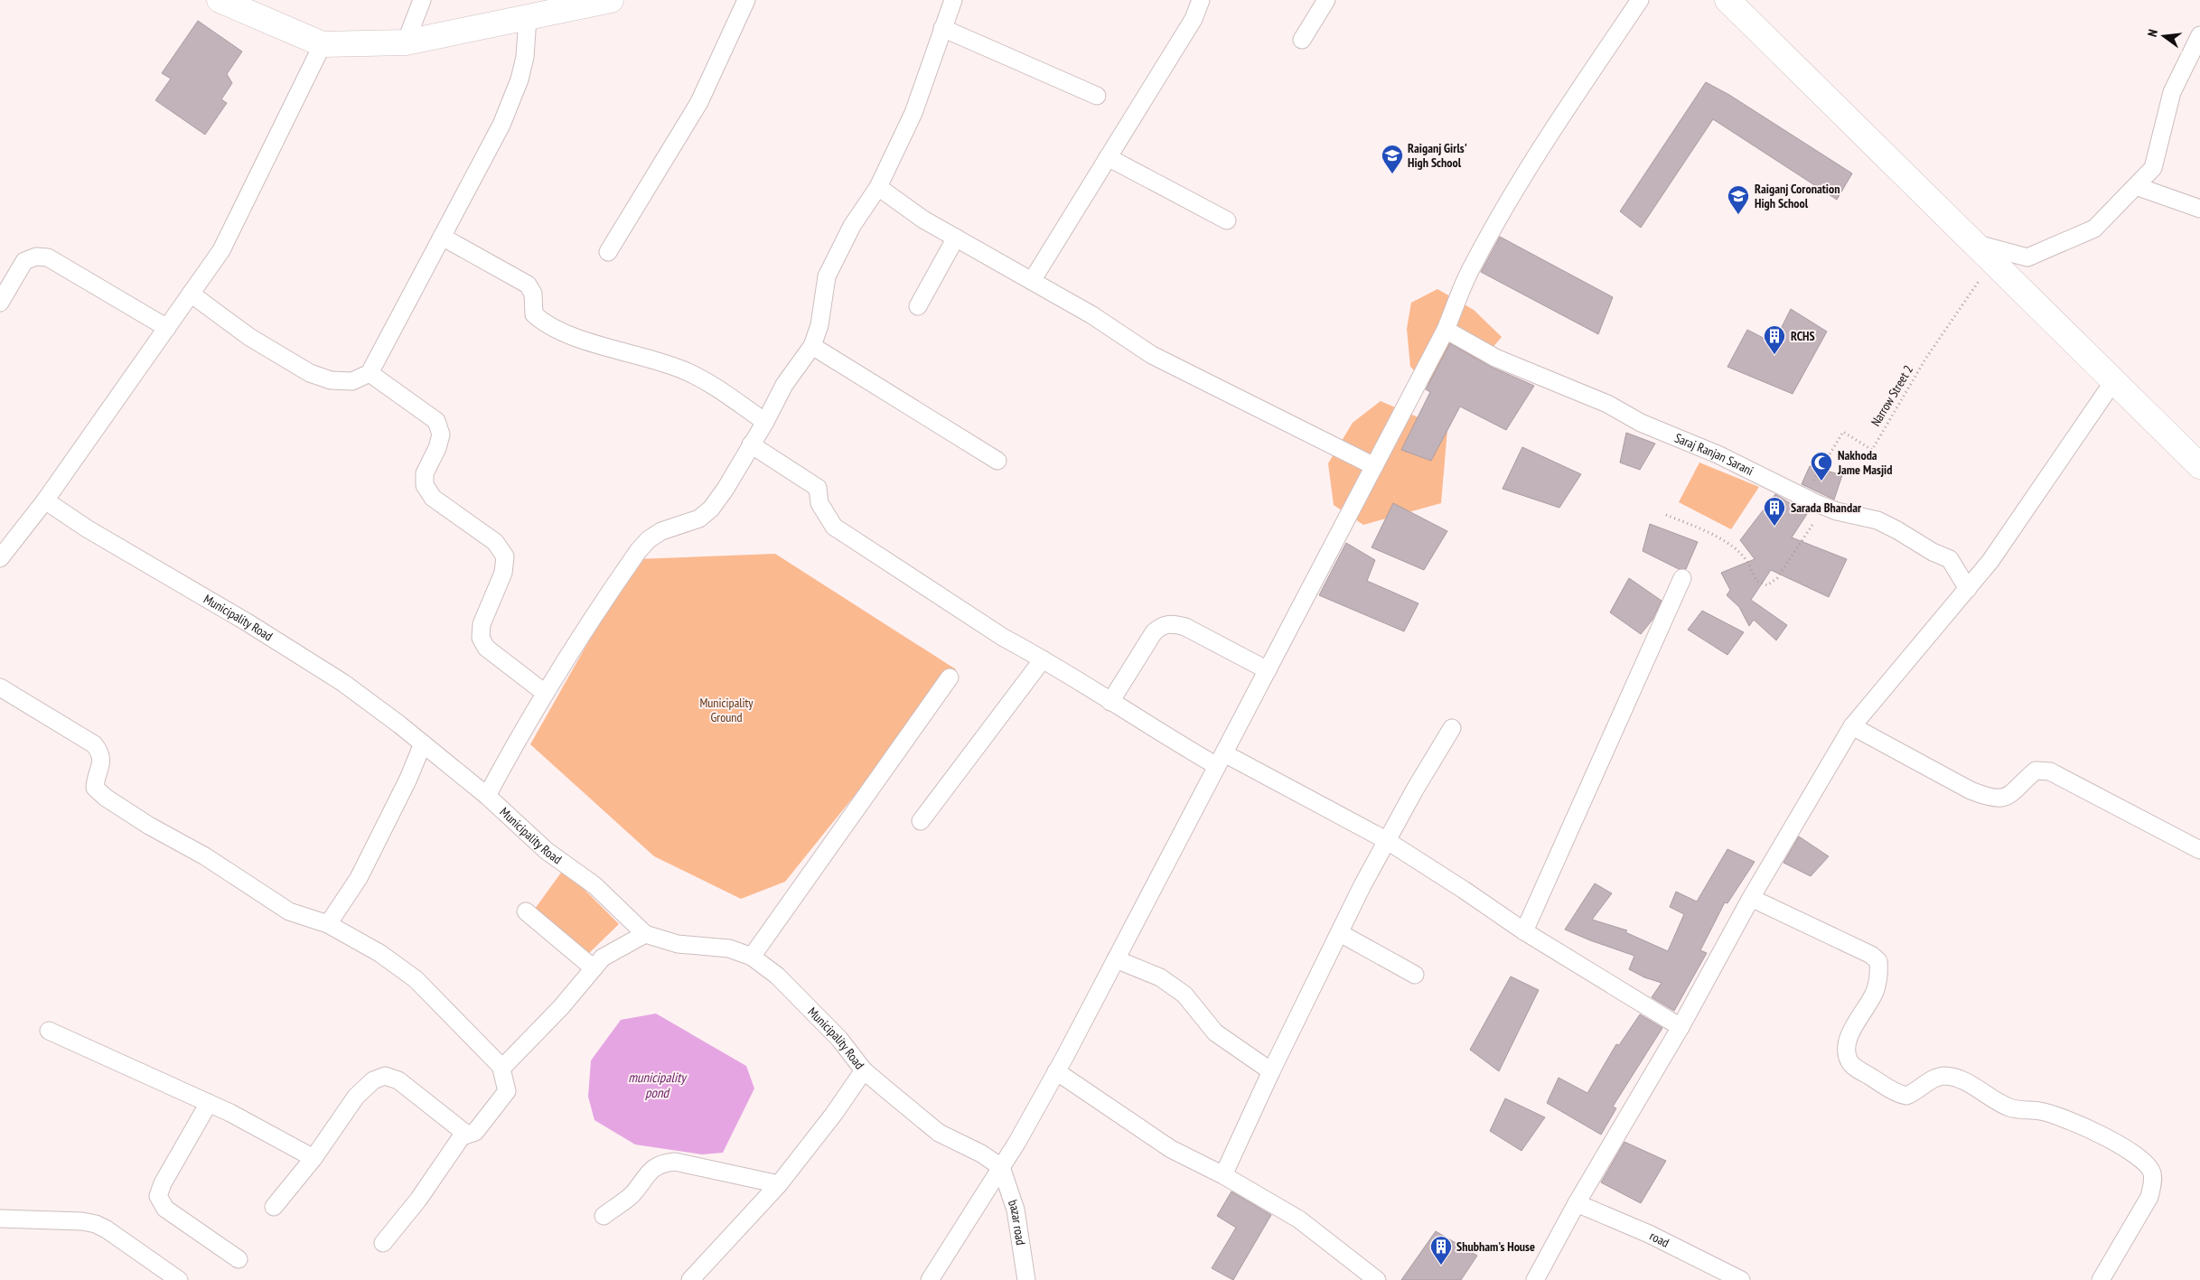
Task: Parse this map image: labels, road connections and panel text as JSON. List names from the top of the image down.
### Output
{
  "streets": {
    "street": [
      "Saraj Ranjan Sarani",
      "Municipality Road",
      "bazar road",
      "road"
    ],
    "path": ["Narrow Street 2"]
  },
  "crossings": [
    ["Narrow Street 2", "Saraj Ranjan Sarani"],
    ["Municipality Road", "bazar road"]
  ],
  "water": ["municipality pond"],
  "parks": ["Municipality Ground"],
  "places": {
    "school or university": ["Raiganj Girls' High School", "Raiganj Coronation High School"],
    "building": ["RCHS", "Sarada Bhandar", "Shubham's House"],
    "mosque": ["Nakhoda Jame Masjid"]
  },
  "north": "left"
}
